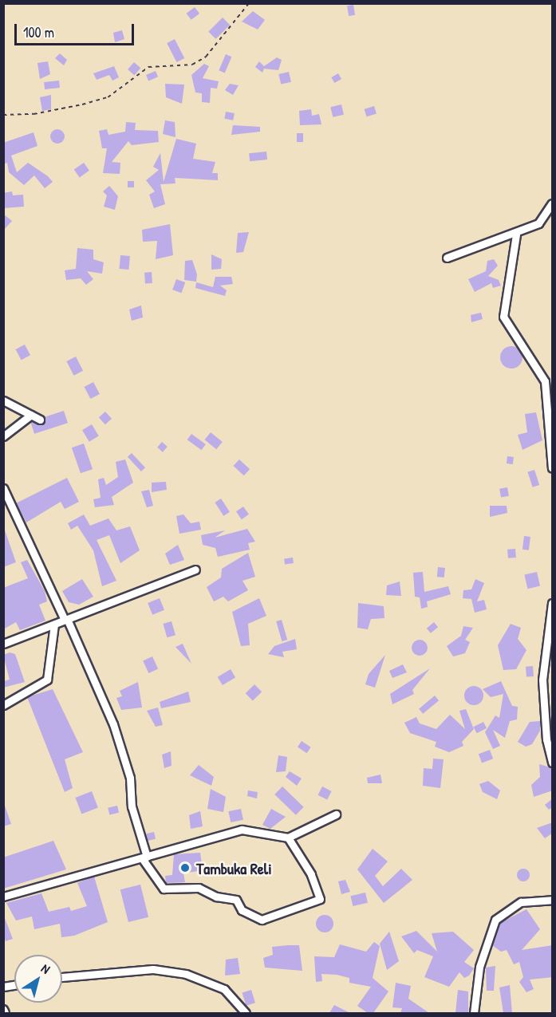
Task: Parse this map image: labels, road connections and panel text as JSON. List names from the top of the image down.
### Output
{
  "places": ["Tambuka Reli"],
  "scale_bar": "100 m",
  "north": "top right"
}
